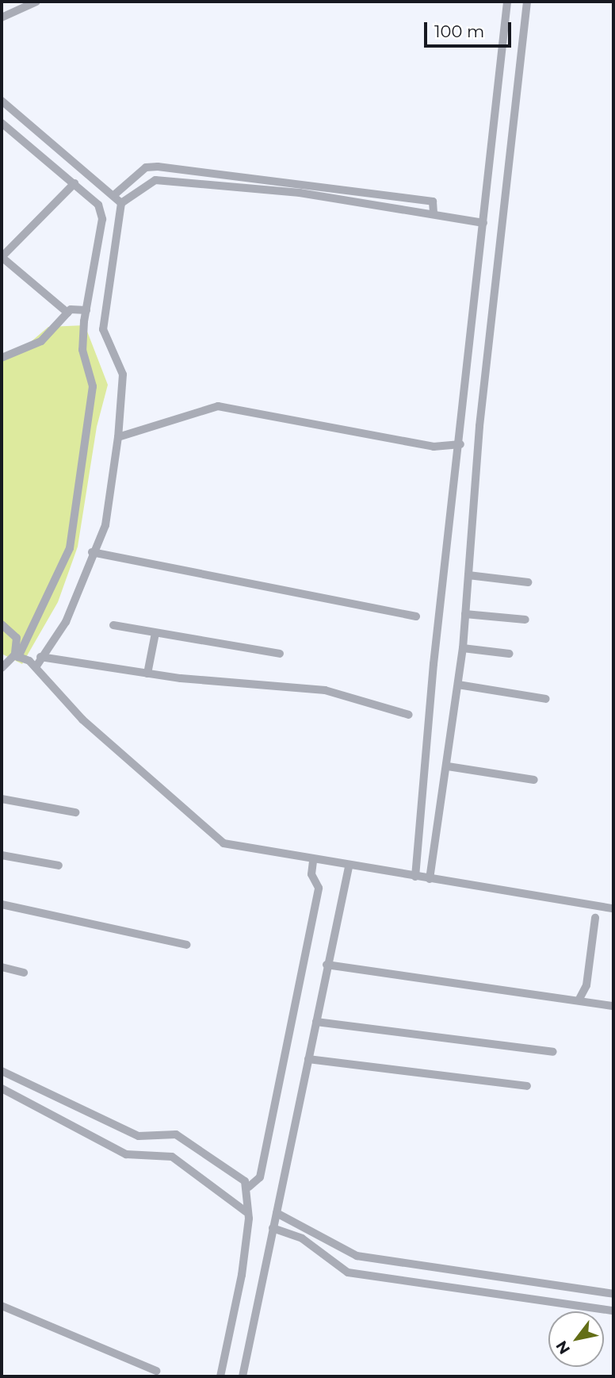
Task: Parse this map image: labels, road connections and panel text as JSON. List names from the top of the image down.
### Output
{
  "scale_bar": "100 m",
  "north": "bottom left"
}
